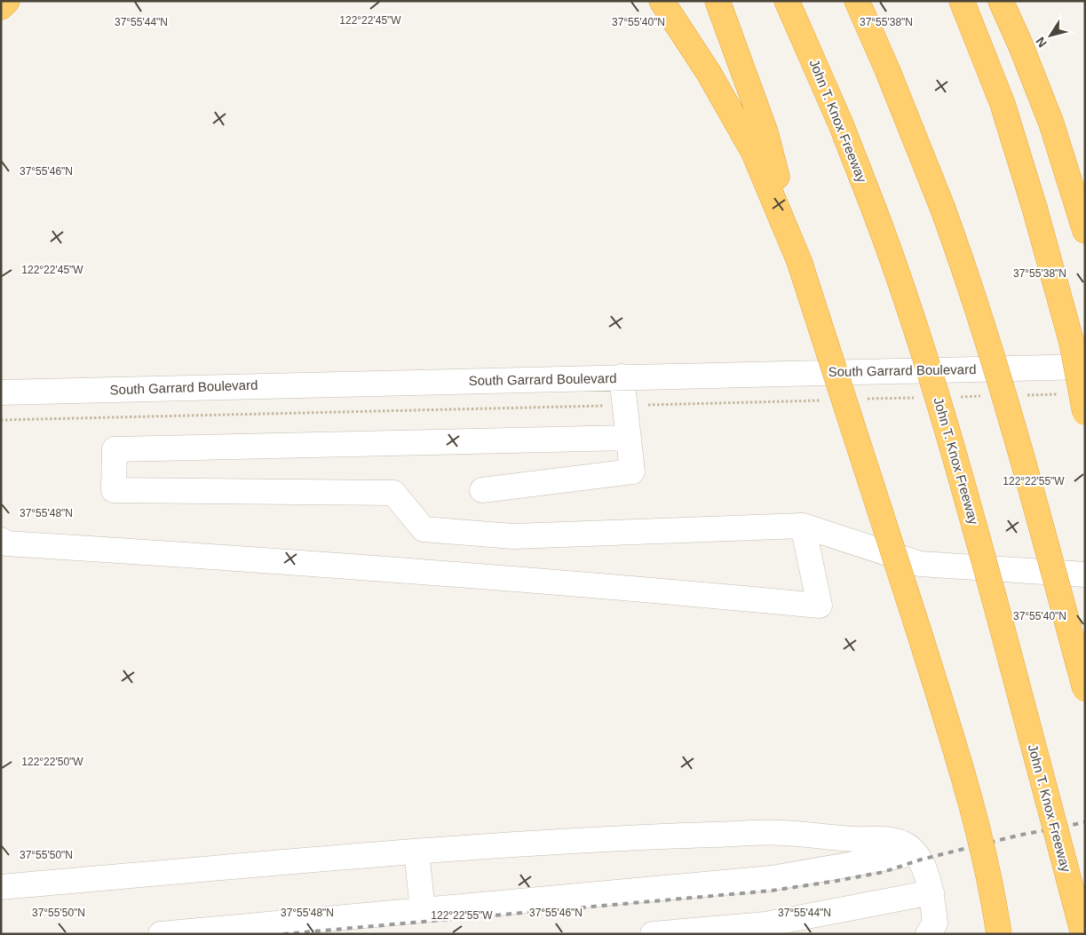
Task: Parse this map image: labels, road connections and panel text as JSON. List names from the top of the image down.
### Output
{
  "streets": {
    "highway": ["John T. Knox Freeway"],
    "street": ["South Garrard Boulevard"]
  },
  "north": "bottom left",
  "coordinates": [
    "122°22'45\"W",
    "37°55'44\"N",
    "37°55'40\"N",
    "37°55'38\"N",
    "37°55'46\"N",
    "122°22'55\"W",
    "37°55'48\"N",
    "122°22'50\"W",
    "37°55'50\"N"
  ]
}
